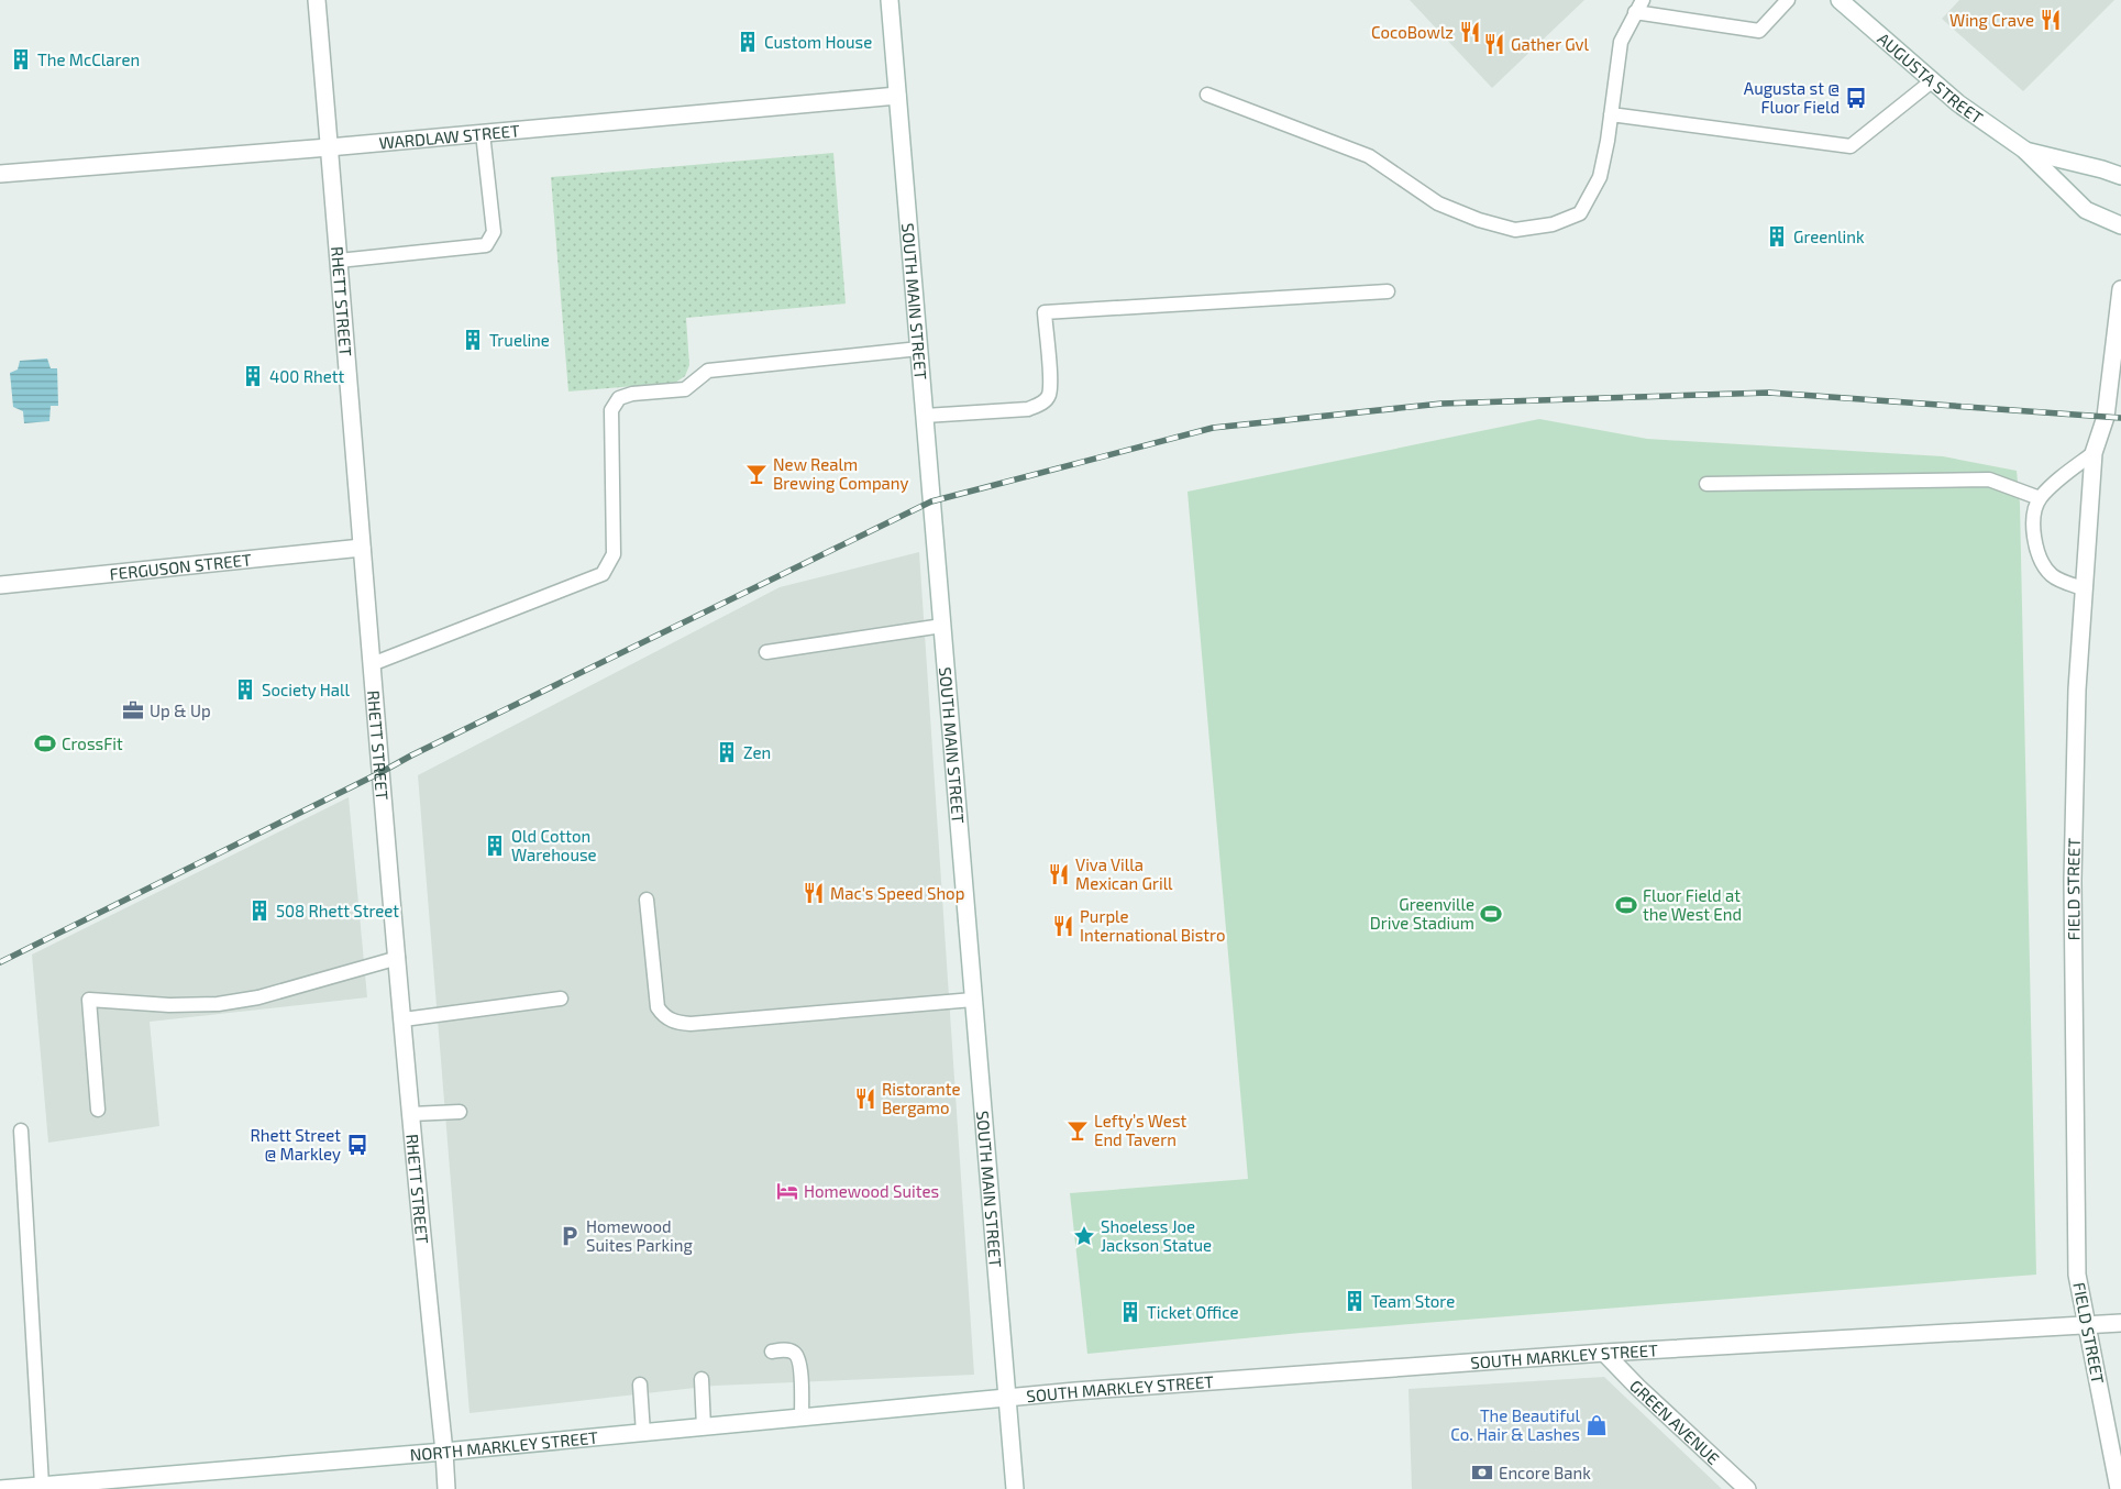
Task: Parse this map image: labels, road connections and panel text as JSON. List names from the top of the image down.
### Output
{
  "streets": {
    "street": [
      "AUGUSTA STREET",
      "WARDLAW STREET",
      "SOUTH MAIN STREET",
      "RHETT STREET",
      "FERGUSON STREET",
      "FIELD STREET",
      "SOUTH MARKLEY STREET",
      "GREEN AVENUE",
      "NORTH MARKLEY STREET"
    ]
  },
  "crossings": [
    ["WARDLAW STREET", "SOUTH MAIN STREET"],
    ["WARDLAW STREET", "RHETT STREET"],
    ["SOUTH MAIN STREET", "SOUTH MARKLEY STREET"],
    ["SOUTH MAIN STREET", "NORTH MARKLEY STREET"],
    ["RHETT STREET", "FERGUSON STREET"],
    ["RHETT STREET", "NORTH MARKLEY STREET"],
    ["FIELD STREET", "SOUTH MARKLEY STREET"],
    ["SOUTH MARKLEY STREET", "GREEN AVENUE"],
    ["SOUTH MARKLEY STREET", "NORTH MARKLEY STREET"]
  ],
  "places": {
    "restaurant": [
      "Wing Crave",
      "CocoBowlz",
      "Gather Gvl",
      "Viva Villa Mexican Grill",
      "Mac's Speed Shop",
      "Purple International Bistro",
      "Ristorante Bergamo"
    ],
    "building": [
      "Custom House",
      "The McClaren",
      "Greenlink",
      "Trueline",
      "400 Rhett",
      "Society Hall",
      "Zen",
      "Old Cotton Warehouse",
      "508 Rhett Street",
      "Team Store",
      "Ticket Office"
    ],
    "bus stop": ["Augusta st @ Fluor Field", "Rhett Street @ Markley"],
    "bar": ["New Realm Brewing Company", "Lefty’s West End Tavern"],
    "office": ["Up & Up"],
    "sports": ["CrossFit", "Fluor Field at the West End", "Greenville Drive Stadium"],
    "hotel": ["Homewood Suites"],
    "parking": ["Homewood Suites Parking"],
    "place": ["Shoeless Joe Jackson Statue"],
    "shop": ["The Beautiful Co. Hair & Lashes"],
    "bank": ["Encore Bank"]
  }
}
